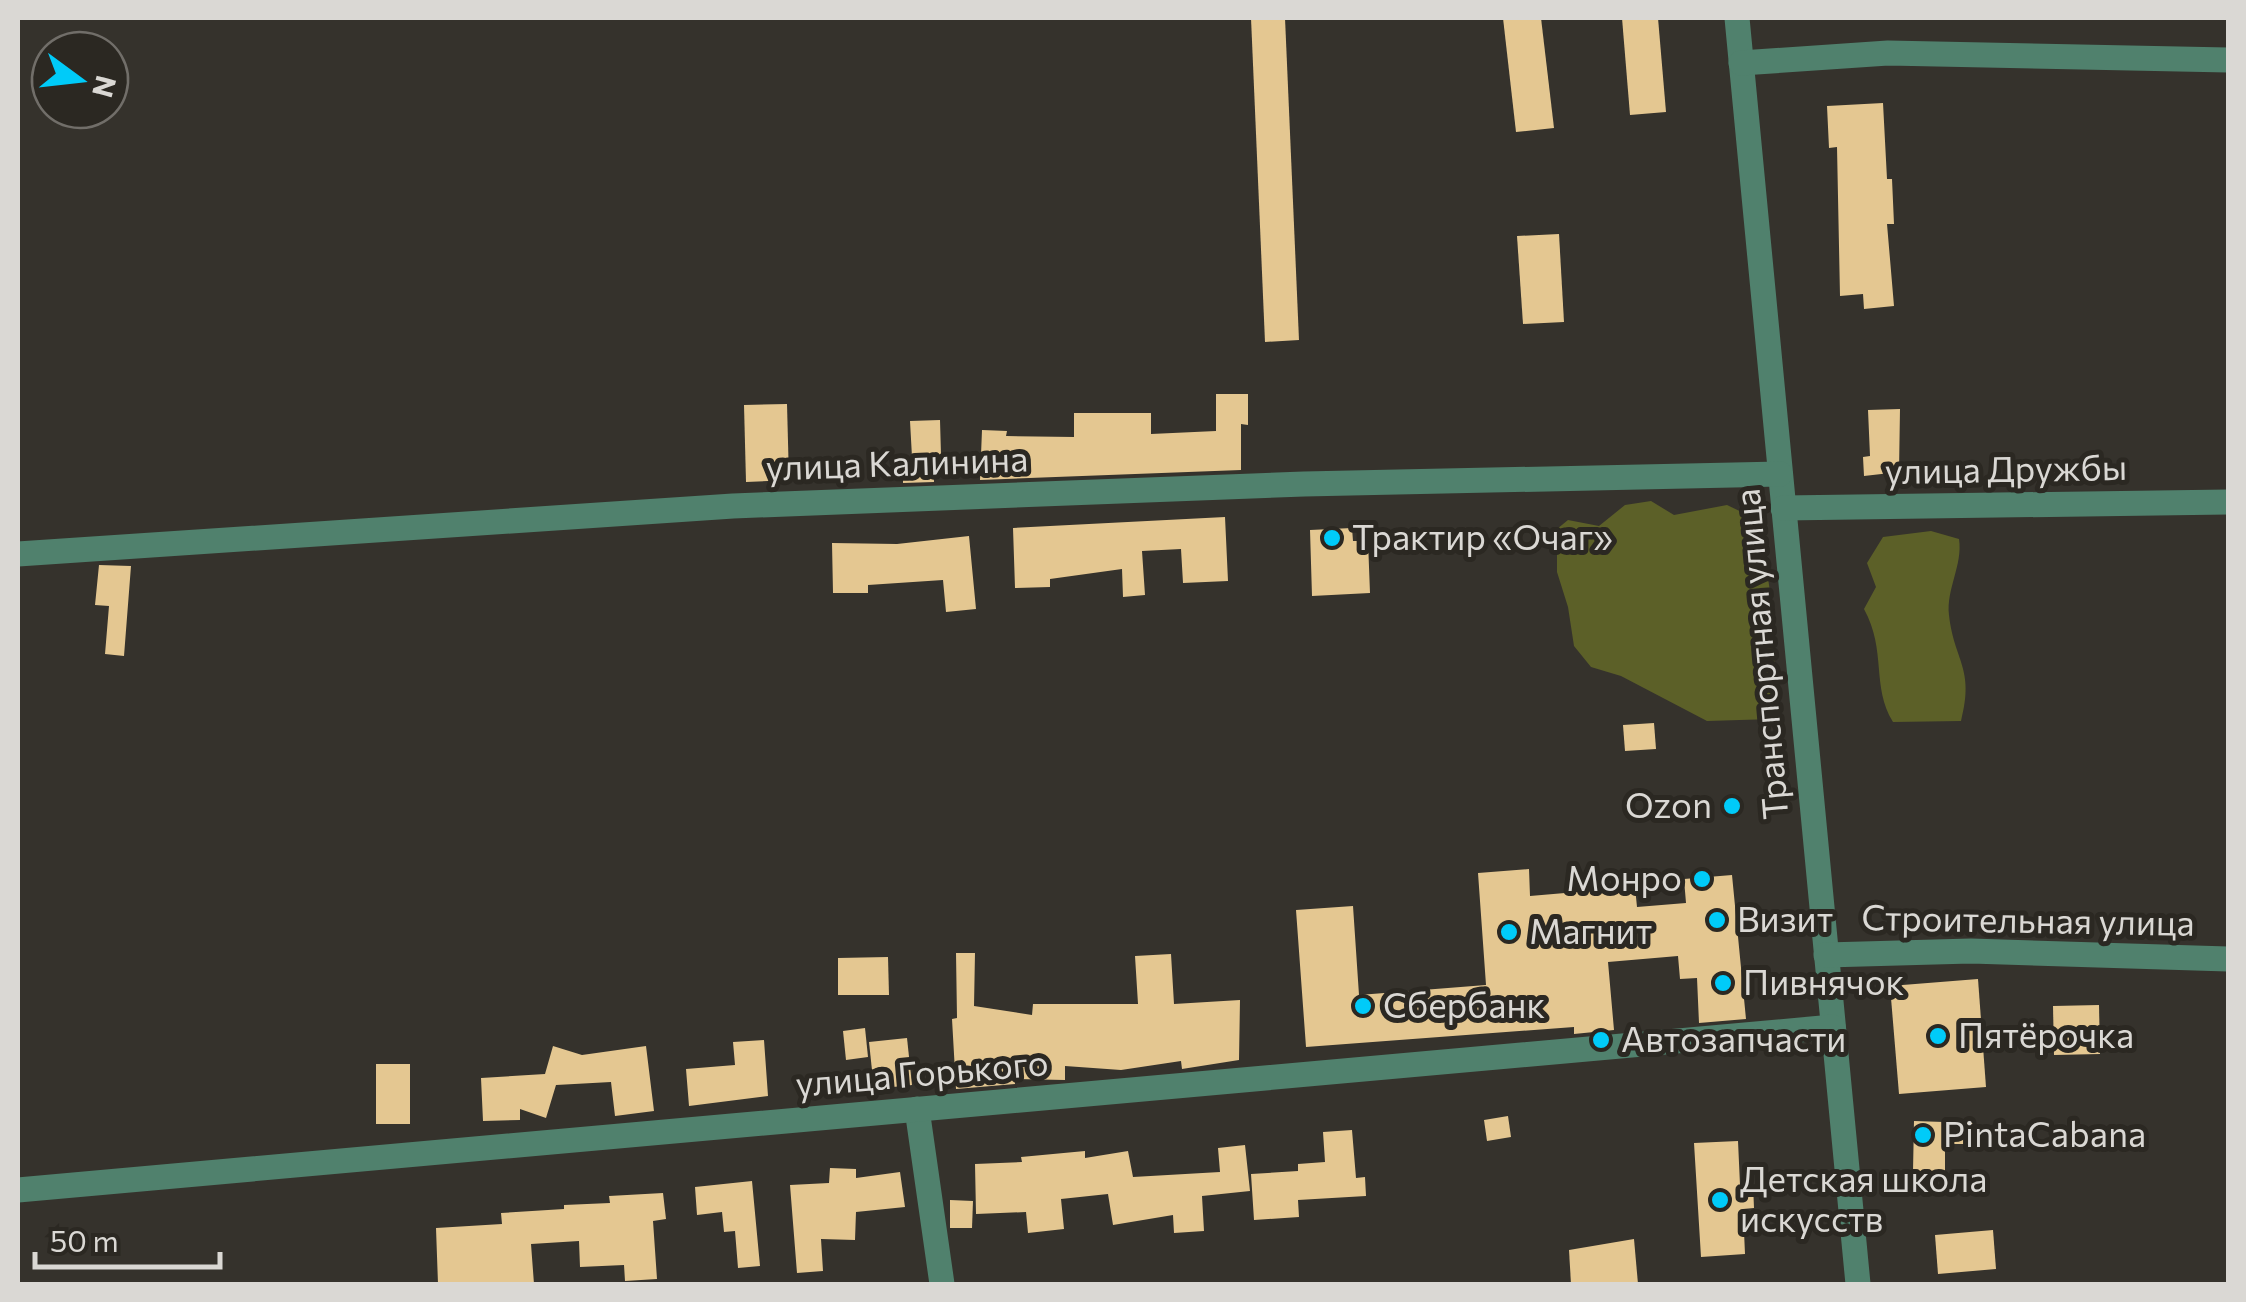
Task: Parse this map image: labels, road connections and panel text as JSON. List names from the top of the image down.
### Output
{
  "streets": {
    "street": [
      "улица Калинина",
      "улица Дружбы",
      "Транспортная улица",
      "Строительная улица",
      "улица Горького"
    ]
  },
  "crossings": [
    ["улица Калинина", "Транспортная улица"],
    ["улица Дружбы", "Транспортная улица"],
    ["Транспортная улица", "Строительная улица"],
    ["Транспортная улица", "улица Горького"]
  ],
  "places": [
    "Трактир «Очаг»",
    "Ozon",
    "Монро",
    "Визит",
    "Магнит",
    "Пивнячок",
    "Сбербанк",
    "Пятёрочка",
    "Автозапчасти",
    "PintaCabana",
    "Детская школа искусств"
  ],
  "scale_bar": "50 m",
  "north": "right"
}
